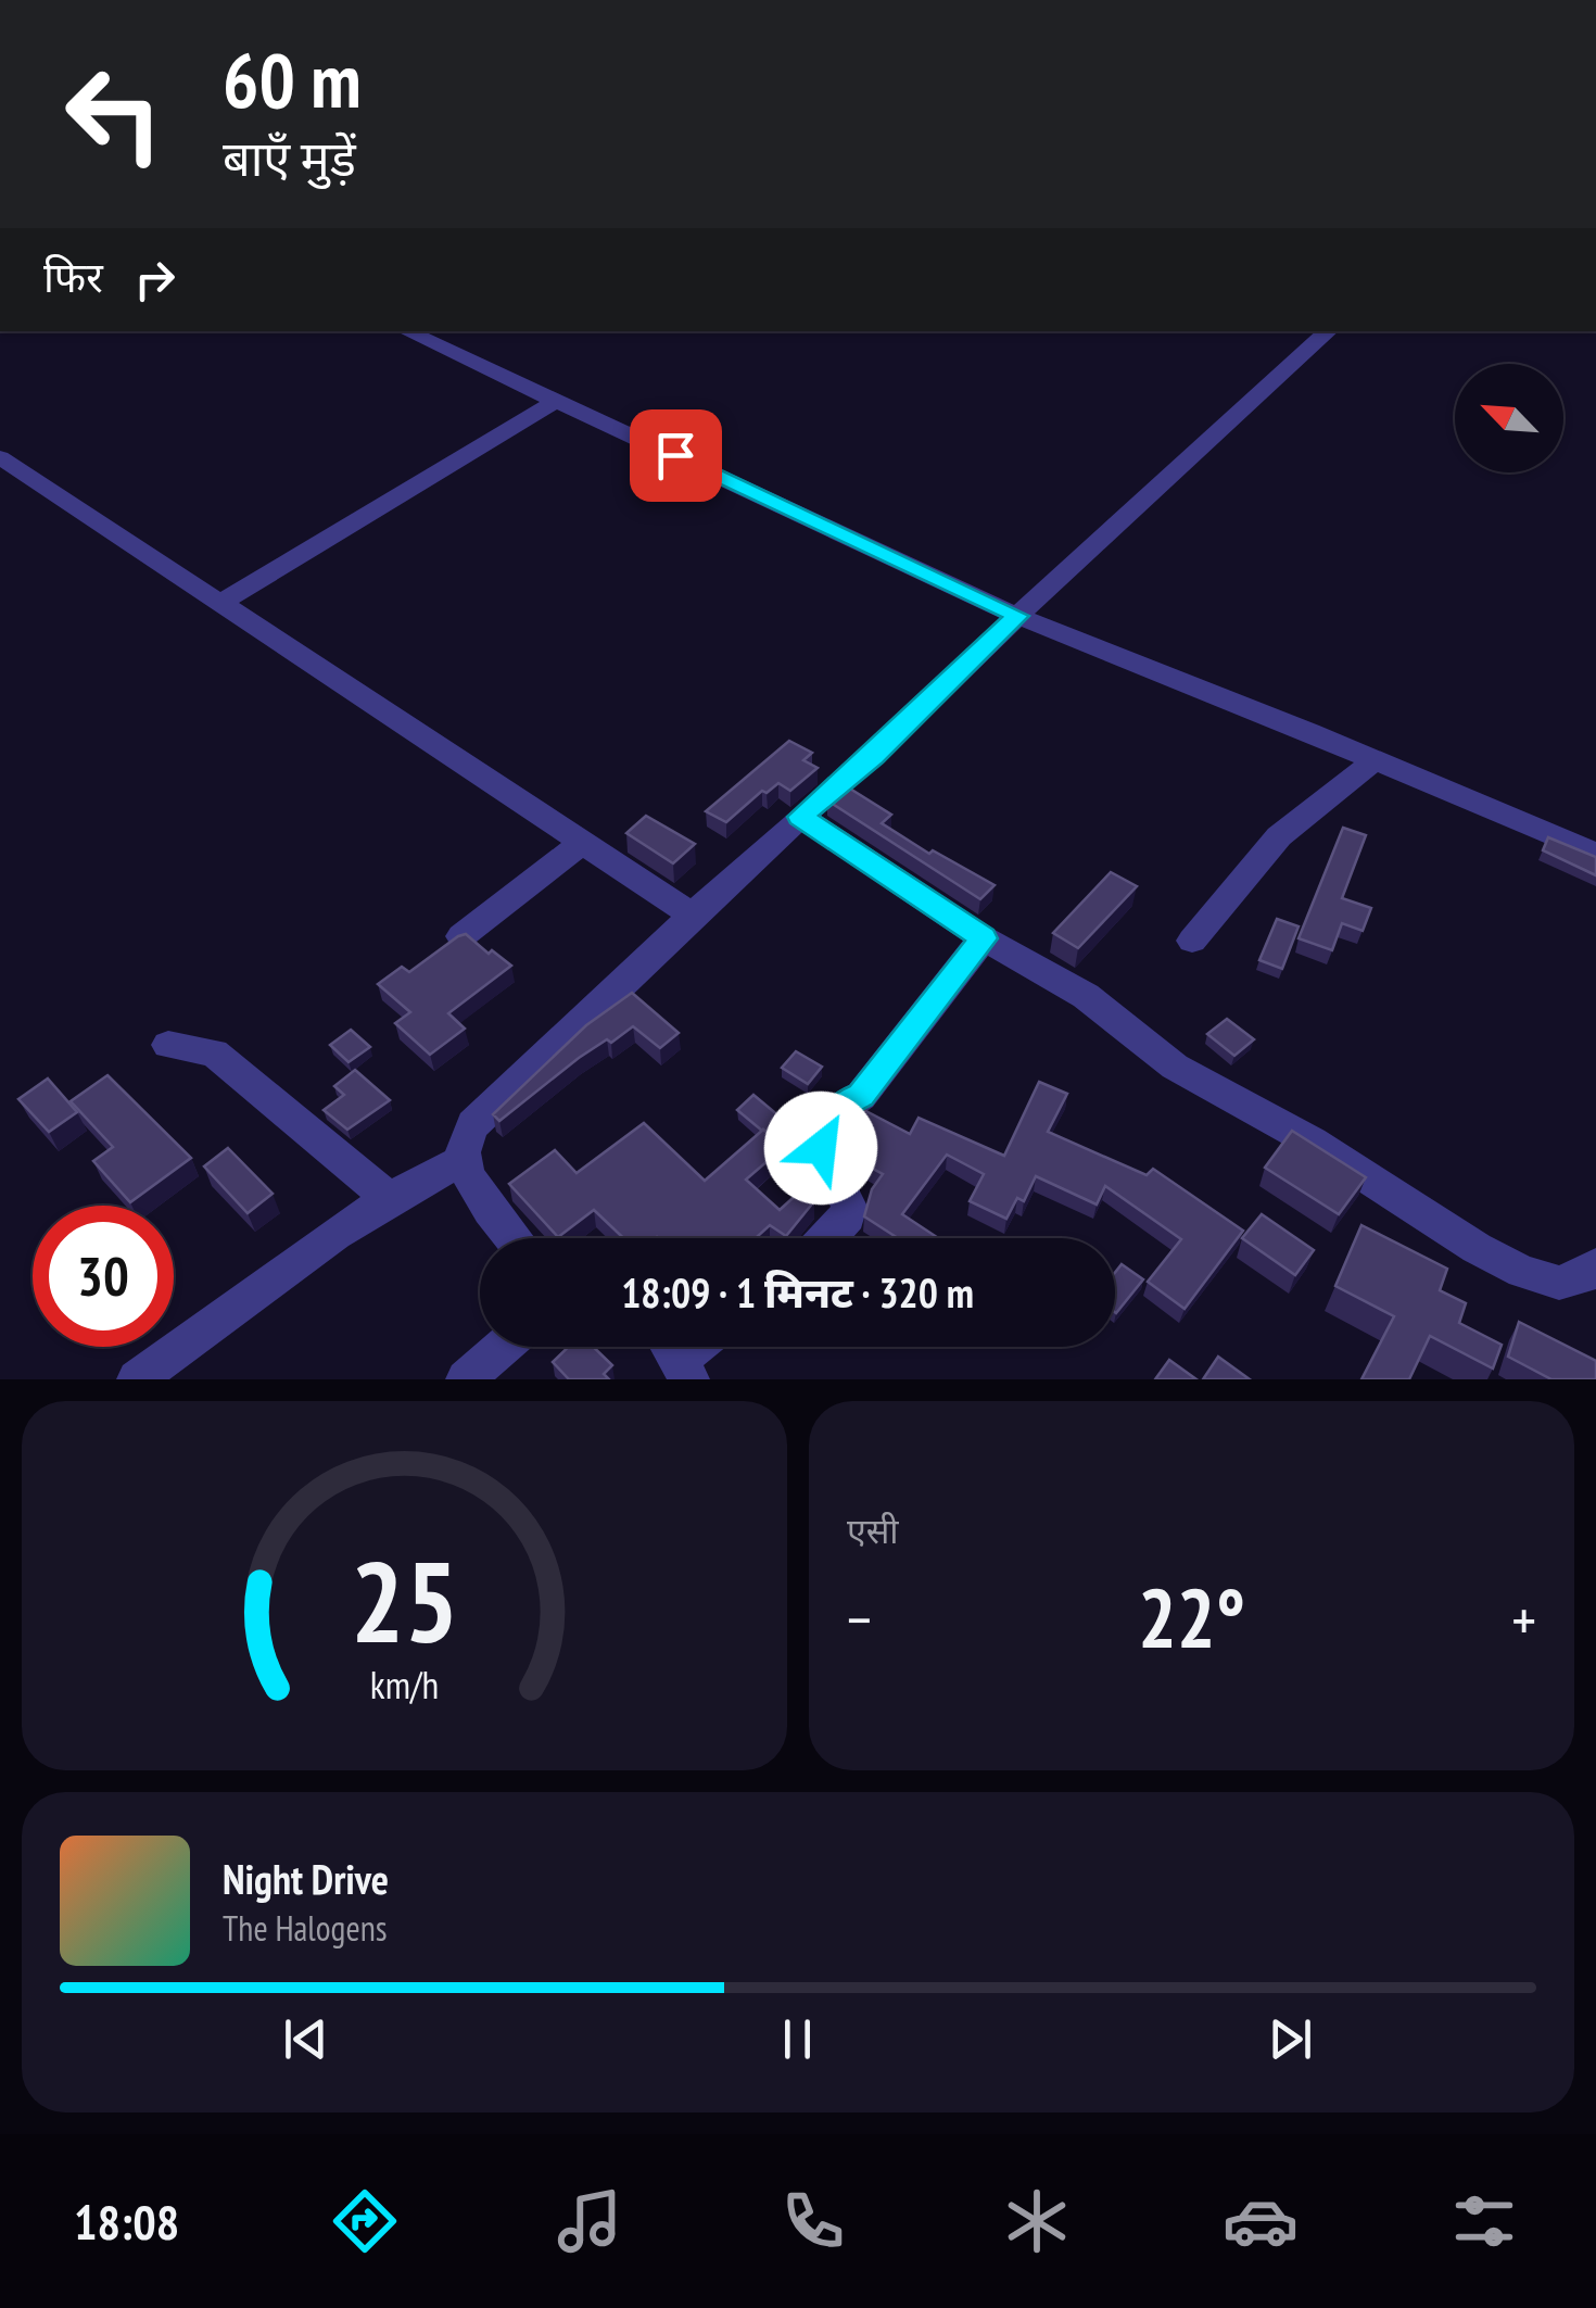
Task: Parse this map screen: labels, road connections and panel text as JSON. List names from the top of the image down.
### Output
{
  "north": "top left",
  "page": {
    "turn": ["60 m", "बाएँ मुड़ें"],
    "then": "फिर",
    "limit": "30",
    "trip": "18:09 · 1 मिनट · 320 m",
    "tile": "एसी",
    "heat": ["−", "22°", "+"],
    "song": ["Night Drive", "The Halogens"],
    "tabs": "18:08",
    "gauge": ["25", "km/h"]
  }
}
